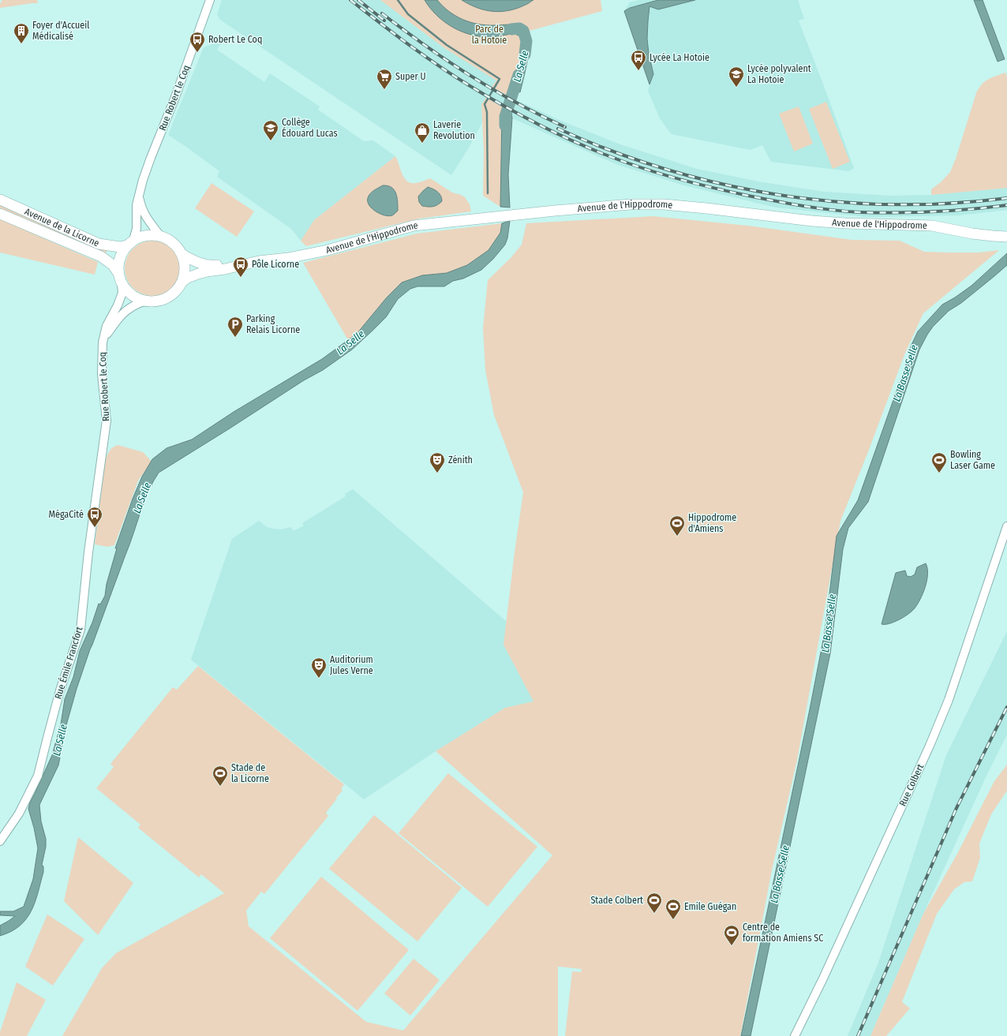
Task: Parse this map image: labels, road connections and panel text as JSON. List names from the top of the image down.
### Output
{
  "streets": {
    "main road": ["Avenue de l'Hippodrome", "Avenue de la Licorne"],
    "street": ["Rue Robert le Coq", "Rue Émile Francfort", "Rue Colbert"]
  },
  "crossings": [
    ["Rue Robert le Coq", "Avenue de l'Hippodrome"],
    ["Rue Robert le Coq", "Avenue de la Licorne"],
    ["Rue Robert le Coq", "Rue Émile Francfort"],
    ["Avenue de l'Hippodrome", "Avenue de la Licorne"]
  ],
  "water": ["La Selle", "La Basse Selle"],
  "parks": ["Parc de la Hotoie"],
  "places": {
    "building": ["Foyer d'Accueil Médicalisé"],
    "bus stop": [
      "Robert Le Coq",
      "Lycée La Hotoie",
      "Pôle Licorne",
      "MégaCité"
    ],
    "school or university": ["Lycée polyvalent La Hotoie", "Collège Édouard Lucas"],
    "supermarket": ["Super U"],
    "shop": ["Laverie Revolution"],
    "parking": ["Parking Relais Licorne"],
    "theatre": ["Zénith", "Auditorium Jules Verne"],
    "sports": [
      "Bowling Laser Game",
      "Hippodrome d'Amiens",
      "Stade de la Licorne",
      "Stade Colbert",
      "Emile Guégan",
      "Centre de formation Amiens SC"
    ]
  }
}
